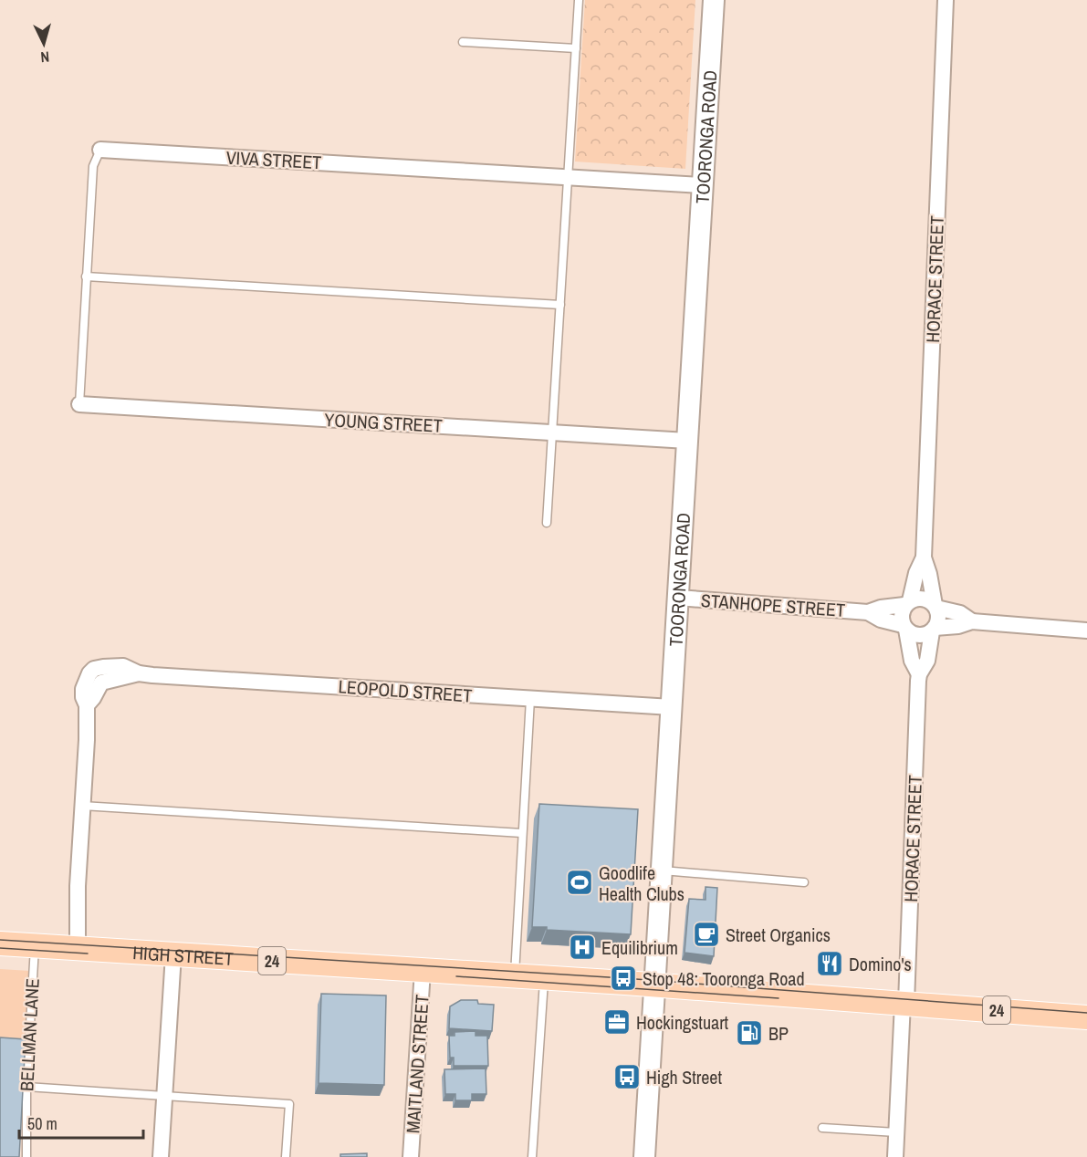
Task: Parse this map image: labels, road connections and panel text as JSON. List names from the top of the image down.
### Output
{
  "streets": {
    "main road": ["TOORONGA ROAD", "HIGH STREET", "24"],
    "street": [
      "VIVA STREET",
      "HORACE STREET",
      "YOUNG STREET",
      "STANHOPE STREET",
      "LEOPOLD STREET",
      "MAITLAND STREET"
    ],
    "lane": ["BELLMAN LANE"]
  },
  "crossings": [
    ["TOORONGA ROAD", "VIVA STREET"],
    ["TOORONGA ROAD", "YOUNG STREET"],
    ["TOORONGA ROAD", "STANHOPE STREET"],
    ["TOORONGA ROAD", "LEOPOLD STREET"],
    ["TOORONGA ROAD", "HIGH STREET"],
    ["VIVA STREET", "YOUNG STREET"],
    ["HORACE STREET", "STANHOPE STREET"],
    ["HORACE STREET", "HIGH STREET"],
    ["LEOPOLD STREET", "HIGH STREET"],
    ["HIGH STREET", "BELLMAN LANE"],
    ["HIGH STREET", "MAITLAND STREET"]
  ],
  "places": {
    "sports": ["Goodlife Health Clubs"],
    "cafe": ["Street Organics"],
    "hospital": ["Equilibrium"],
    "restaurant": ["Domino's"],
    "bus stop": ["Stop 48: Tooronga Road", "High Street"],
    "office": ["Hockingstuart"],
    "fuel station": ["BP"]
  },
  "scale_bar": "50 m",
  "north": "bottom"
}
